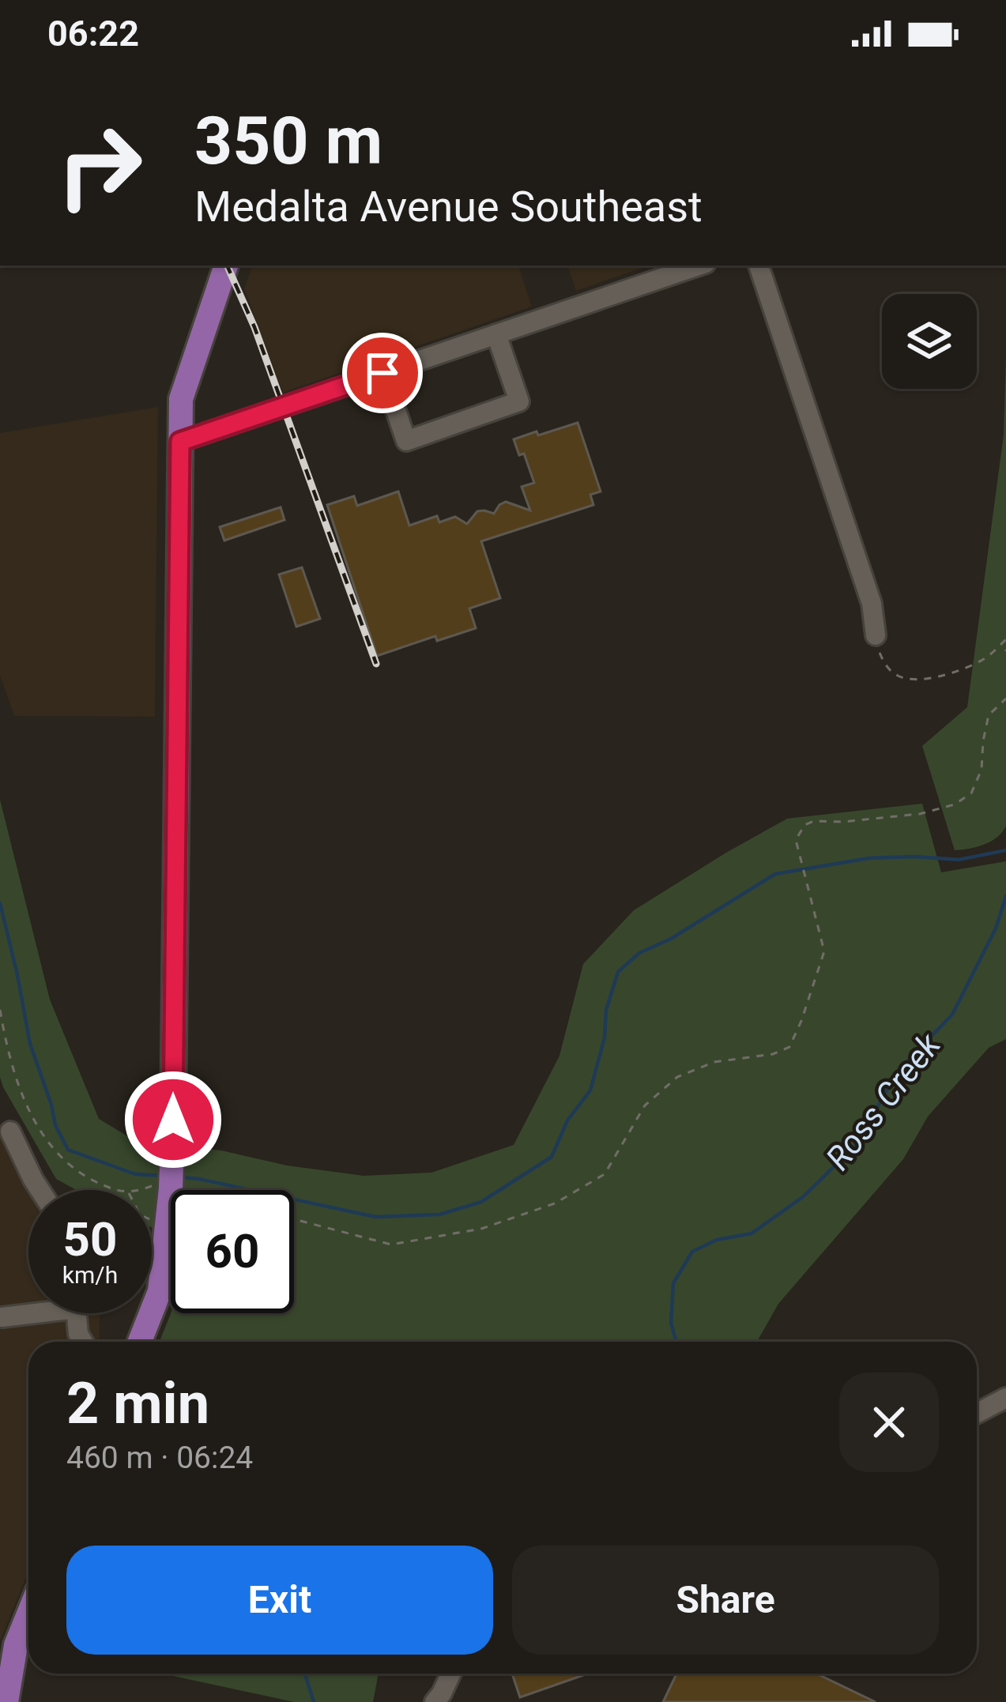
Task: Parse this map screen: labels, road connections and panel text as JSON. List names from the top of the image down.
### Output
{
  "water": ["Ross Creek"],
  "page": {
    "status": "06:22",
    "turn": ["350 m", "Medalta Avenue Southeast"],
    "speed": "50 km/h",
    "limit": "60",
    "heading": ["2 min", "460 m · 06:24"],
    "buttons": ["Exit", "Share"]
  }
}
